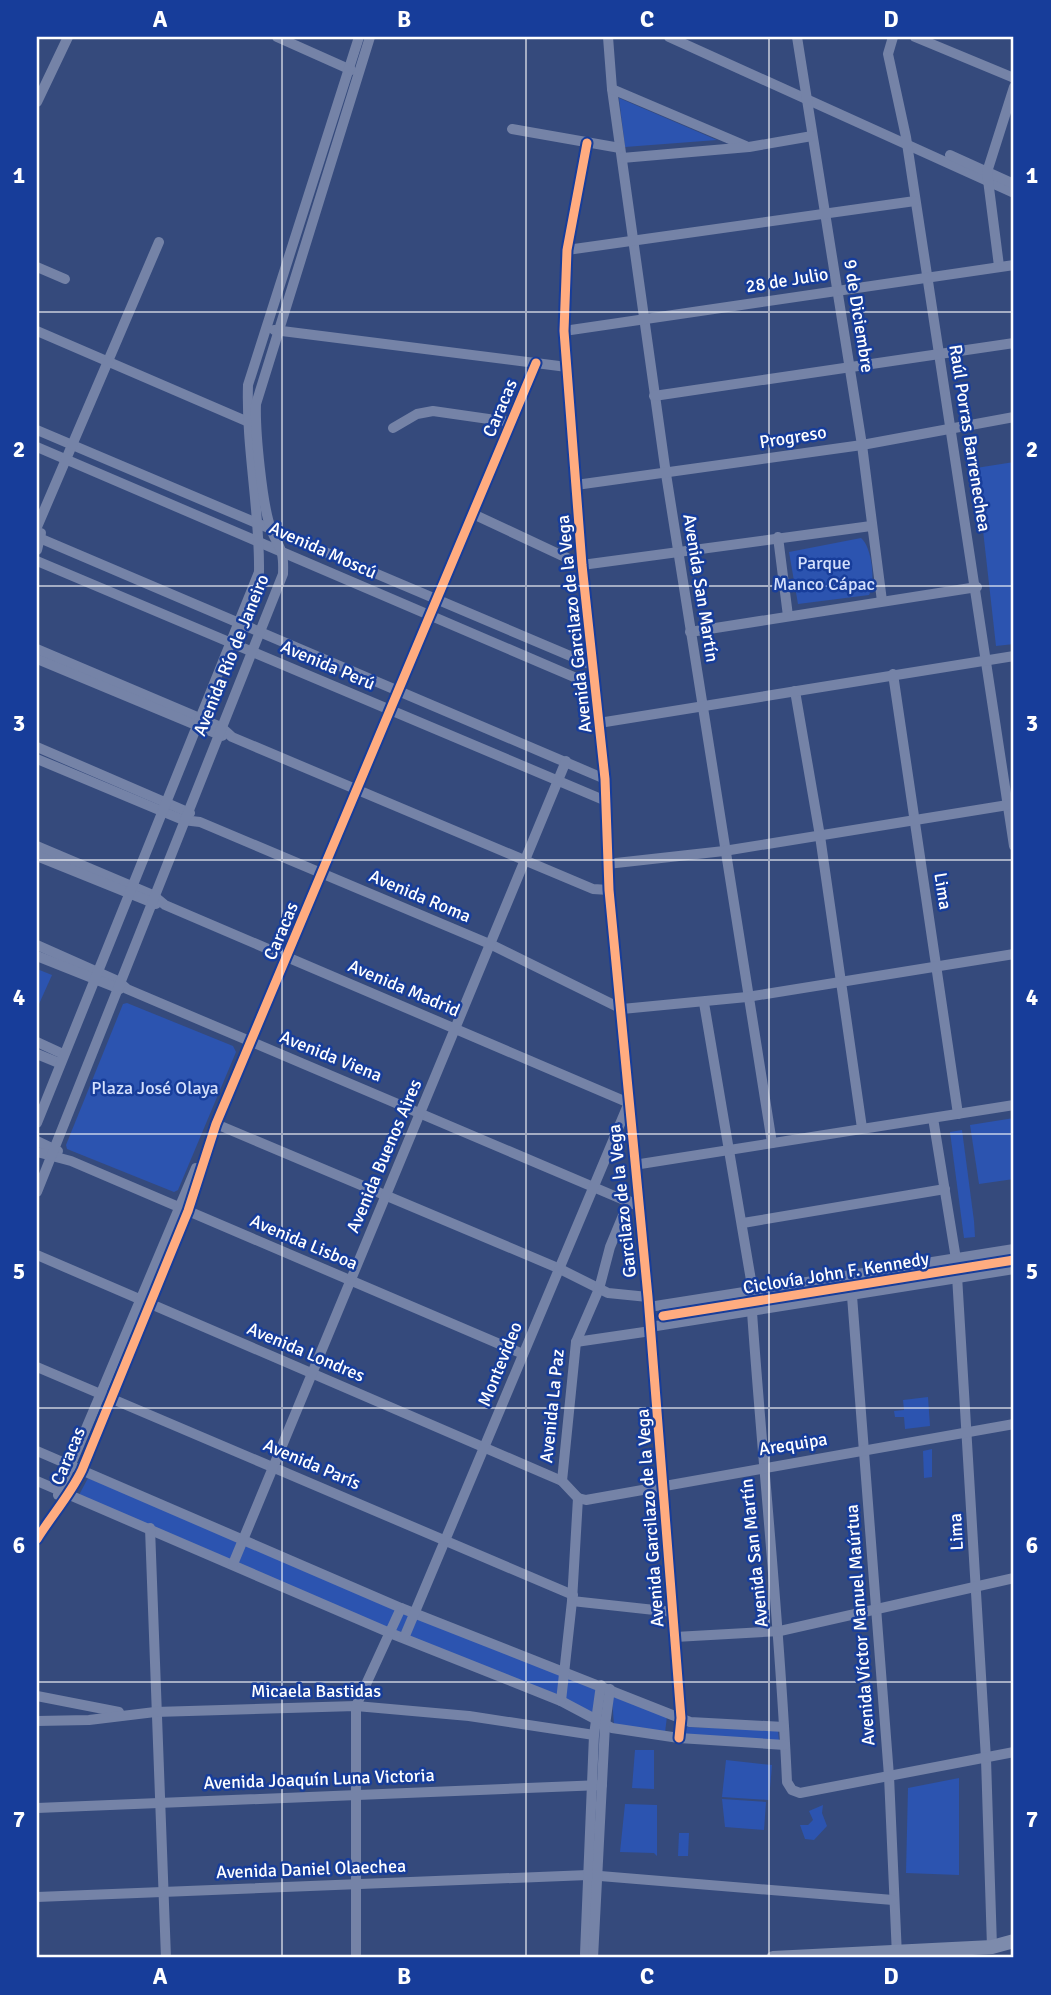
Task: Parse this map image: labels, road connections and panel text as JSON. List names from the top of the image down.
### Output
{
  "streets": {
    "street": [
      "28 de Julio",
      "9 de Diciembre",
      "Caracas",
      "Progreso",
      "Raúl Porras Barrenechea",
      "Avenida Moscú",
      "Avenida San Martín",
      "Avenida Garcilazo de la Vega",
      "Avenida Río de Janeiro",
      "Avenida Perú",
      "Lima",
      "Avenida Roma",
      "Avenida Madrid",
      "Avenida Viena",
      "Avenida Buenos Aires",
      "Garcilazo de la Vega",
      "Avenida Lisboa",
      "Avenida Londres",
      "Montevideo",
      "Avenida La Paz",
      "Arequipa",
      "Avenida París",
      "Avenida Víctor Manuel Maúrtua",
      "Micaela Bastidas",
      "Avenida Joaquín Luna Victoria",
      "Avenida Daniel Olaechea"
    ],
    "cycle path": ["Ciclovía John F. Kennedy"]
  },
  "crossings": [
    ["28 de Julio", "9 de Diciembre"],
    ["28 de Julio", "Raúl Porras Barrenechea"],
    ["28 de Julio", "Avenida San Martín"],
    ["28 de Julio", "Avenida Garcilazo de la Vega"],
    ["9 de Diciembre", "Progreso"],
    ["Caracas", "Avenida Moscú"],
    ["Caracas", "Avenida Perú"],
    ["Caracas", "Avenida Roma"],
    ["Caracas", "Avenida Madrid"],
    ["Caracas", "Avenida Viena"],
    ["Caracas", "Avenida Lisboa"],
    ["Caracas", "Avenida Londres"],
    ["Caracas", "Avenida París"],
    ["Progreso", "Raúl Porras Barrenechea"],
    ["Progreso", "Avenida San Martín"],
    ["Progreso", "Avenida Garcilazo de la Vega"],
    ["Avenida Moscú", "Avenida Garcilazo de la Vega"],
    ["Avenida Moscú", "Avenida Río de Janeiro"],
    ["Avenida San Martín", "Arequipa"],
    ["Avenida San Martín", "Avenida Víctor Manuel Maúrtua"],
    ["Avenida Garcilazo de la Vega", "Avenida Perú"],
    ["Avenida Garcilazo de la Vega", "Avenida Roma"],
    ["Avenida Garcilazo de la Vega", "Avenida Madrid"],
    ["Avenida Garcilazo de la Vega", "Garcilazo de la Vega"],
    ["Avenida Garcilazo de la Vega", "Montevideo"],
    ["Avenida Garcilazo de la Vega", "Arequipa"],
    ["Avenida Garcilazo de la Vega", "Avenida París"],
    ["Avenida Río de Janeiro", "Avenida Perú"],
    ["Avenida Río de Janeiro", "Avenida Roma"],
    ["Avenida Río de Janeiro", "Avenida Madrid"],
    ["Avenida Río de Janeiro", "Avenida Viena"],
    ["Avenida Río de Janeiro", "Avenida Lisboa"],
    ["Avenida Perú", "Avenida Buenos Aires"],
    ["Lima", "Arequipa"],
    ["Avenida Roma", "Avenida Buenos Aires"],
    ["Avenida Madrid", "Avenida Buenos Aires"],
    ["Avenida Madrid", "Garcilazo de la Vega"],
    ["Avenida Madrid", "Montevideo"],
    ["Avenida Viena", "Avenida Buenos Aires"],
    ["Avenida Viena", "Garcilazo de la Vega"],
    ["Avenida Viena", "Montevideo"],
    ["Avenida Viena", "Avenida La Paz"],
    ["Avenida Buenos Aires", "Avenida Lisboa"],
    ["Avenida Buenos Aires", "Avenida Londres"],
    ["Avenida Buenos Aires", "Avenida París"],
    ["Garcilazo de la Vega", "Montevideo"],
    ["Garcilazo de la Vega", "Avenida La Paz"],
    ["Avenida Lisboa", "Montevideo"],
    ["Avenida Londres", "Montevideo"],
    ["Avenida Londres", "Avenida La Paz"],
    ["Montevideo", "Avenida París"],
    ["Avenida La Paz", "Arequipa"],
    ["Arequipa", "Avenida Víctor Manuel Maúrtua"],
    ["Avenida Víctor Manuel Maúrtua", "Avenida Daniel Olaechea"]
  ],
  "parks": ["Parque Manco Cápac", "Plaza José Olaya"],
  "grid": {
    "columns": [
      "A",
      "B",
      "C",
      "D"
    ],
    "rows": [
      "1",
      "2",
      "3",
      "4",
      "5",
      "6",
      "7"
    ]
  }
}
